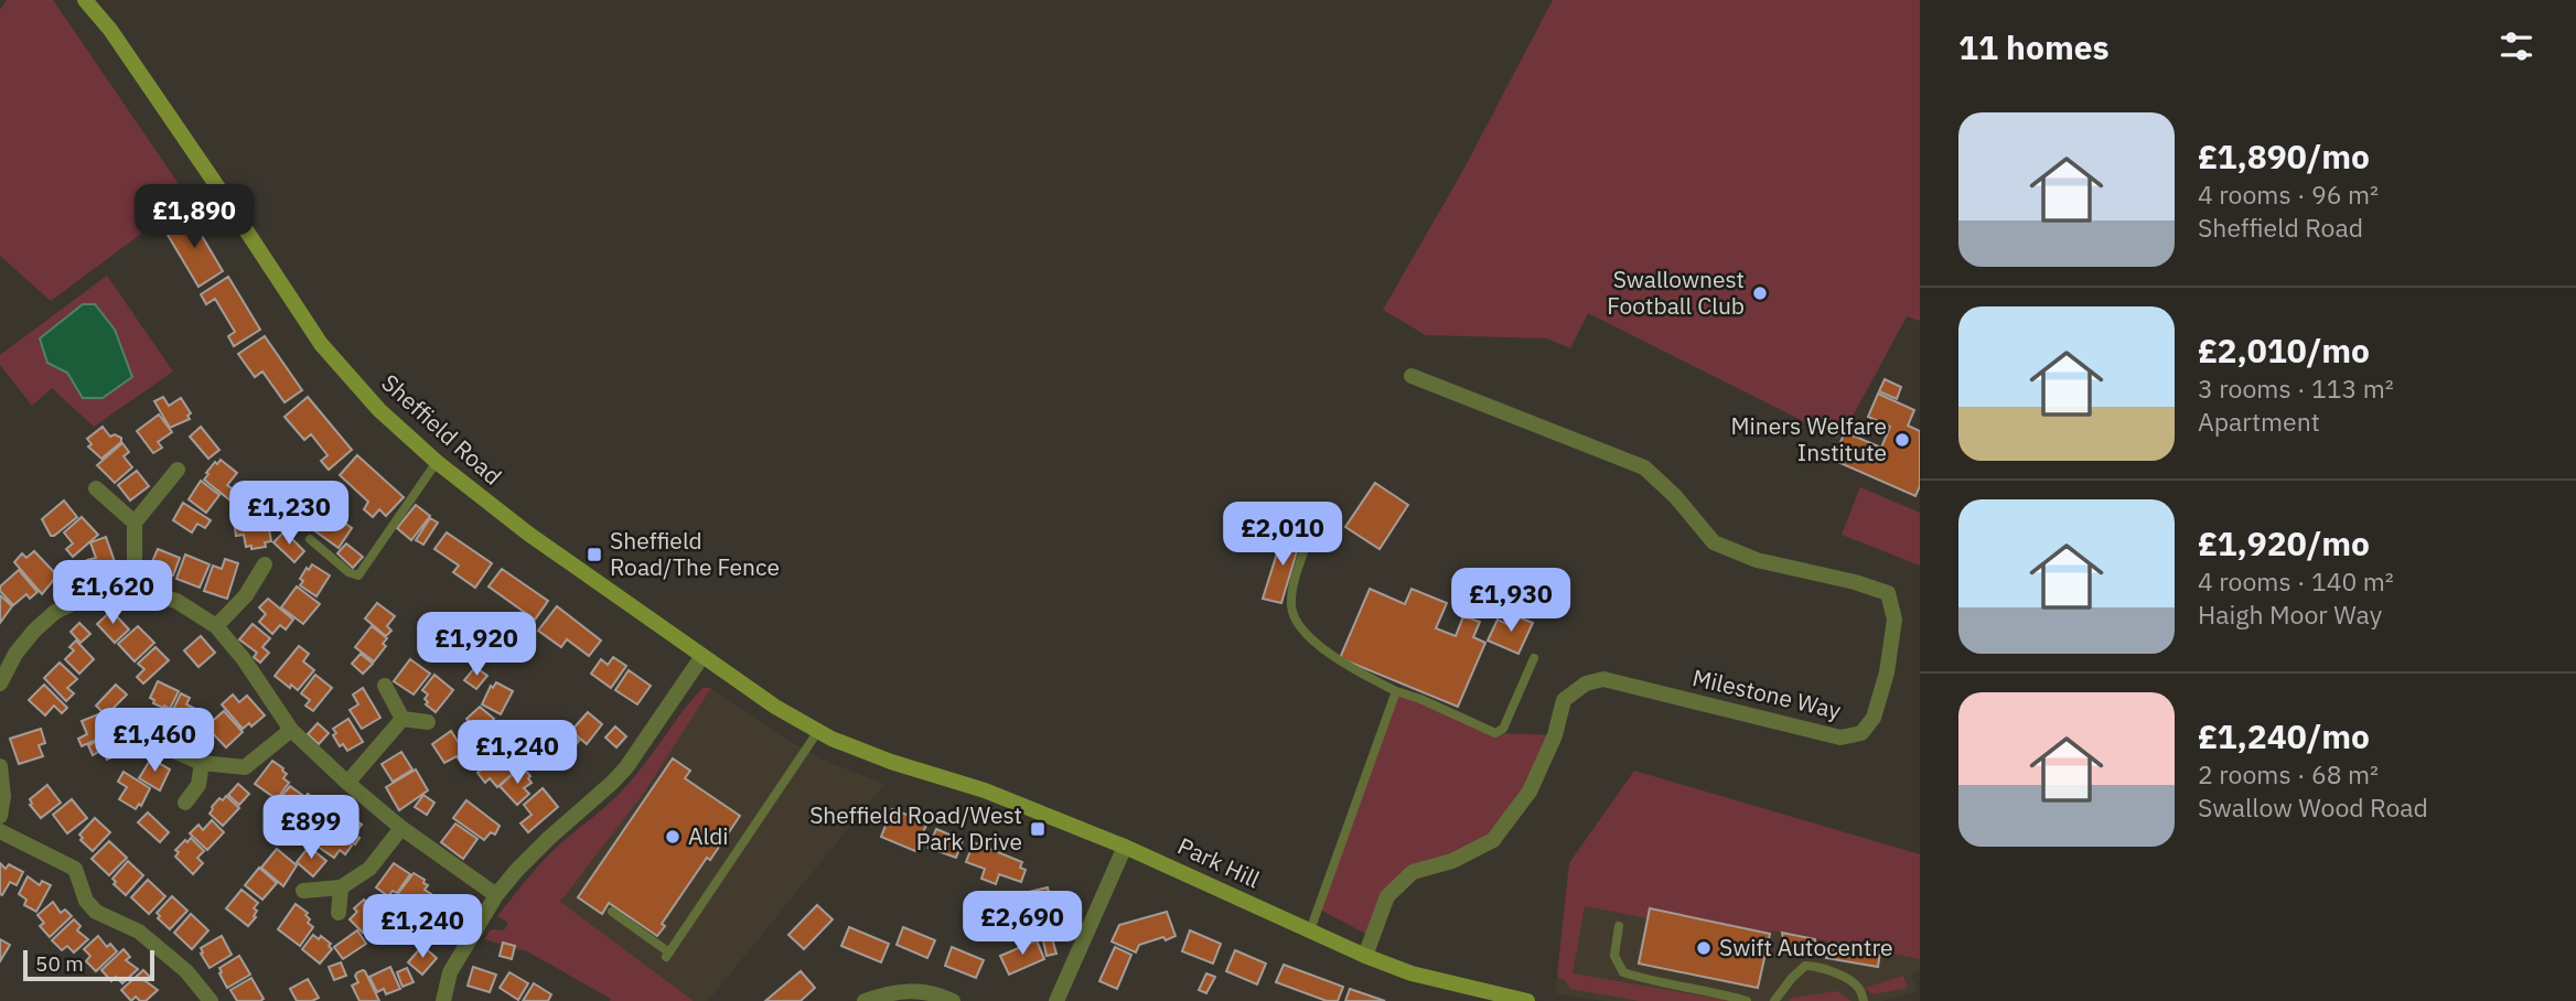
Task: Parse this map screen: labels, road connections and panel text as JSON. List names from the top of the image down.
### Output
{
  "streets": {
    "street": ["Sheffield Road", "Milestone Way", "Park Hill"]
  },
  "crossings": [
    ["Sheffield Road", "Park Hill"],
    ["Milestone Way", "Park Hill"]
  ],
  "places": {
    "other": [
      "Swallownest Football Club",
      "Miners Welfare Institute",
      "Aldi",
      "Swift Autocentre"
    ],
    "transit": ["Sheffield Road/The Fence", "Sheffield Road/West Park Drive"]
  },
  "scale_bar": "50 m",
  "page": {
    "heading": "11 homes",
    "list": [
      {
        "name": "£1,890/mo",
        "note": "4 rooms · 96 m² · Sheffield Road"
      },
      {
        "name": "£2,010/mo",
        "note": "3 rooms · 113 m² · Apartment"
      },
      {
        "name": "£1,920/mo",
        "note": "4 rooms · 140 m² · Haigh Moor Way"
      },
      {
        "name": "£1,240/mo",
        "note": "2 rooms · 68 m² · Swallow Wood Road"
      }
    ],
    "price": [
      "£1,890",
      "£1,230",
      "£2,010",
      "£1,620",
      "£1,930",
      "£1,920",
      "£1,460",
      "£1,240",
      "£899",
      "£2,690",
      "£1,240"
    ],
    "scale": "50 m"
  }
}
